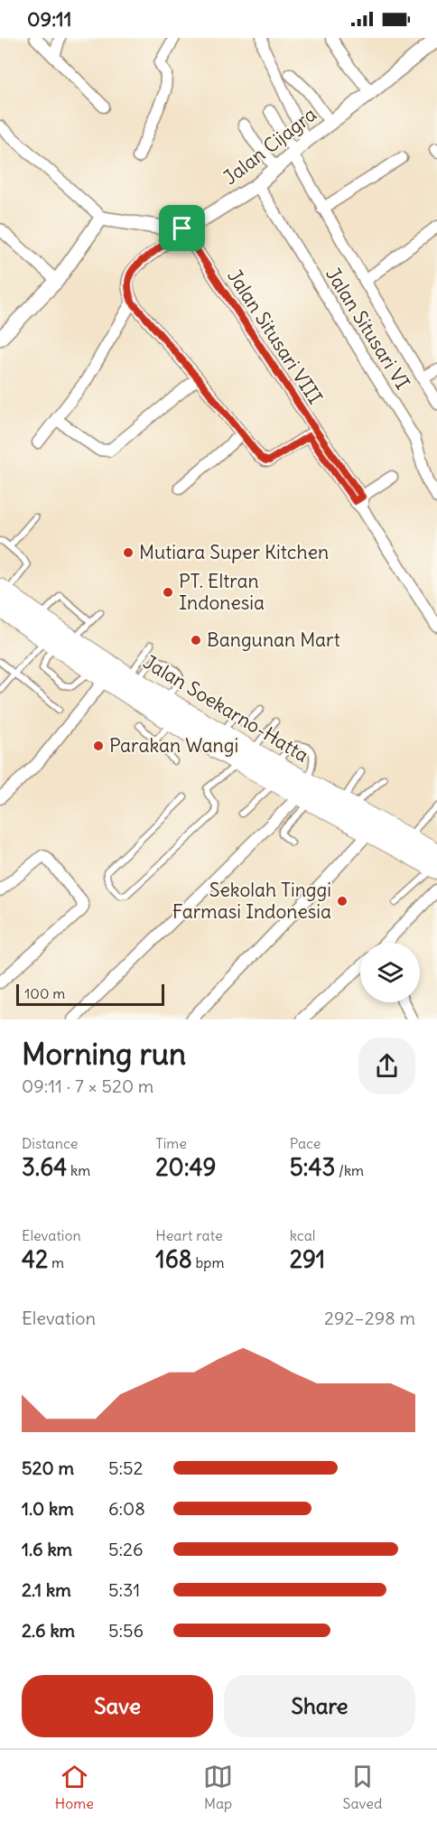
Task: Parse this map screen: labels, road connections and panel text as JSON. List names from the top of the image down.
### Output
{
  "streets": {
    "highway": ["Jalan Soekarno-Hatta"],
    "street": ["Jalan Cijagra", "Jalan Situsari VI", "Jalan Situsari VIII"]
  },
  "crossings": [
    ["Jalan Cijagra", "Jalan Situsari VI"],
    ["Jalan Cijagra", "Jalan Situsari VIII"]
  ],
  "places": [
    "Mutiara Super Kitchen",
    "PT. Eltran Indonesia",
    "Bangunan Mart",
    "Parakan Wangi",
    "Sekolah Tinggi Farmasi Indonesia"
  ],
  "scale_bar": "100 m",
  "page": {
    "status": "09:11",
    "scale": "100 m",
    "heading": ["Morning run", "09:11 · 7 × 520 m"],
    "stats": [
      ["Distance", "3.64 km"],
      ["Time", "20:49"],
      ["Pace", "5:43 /km"],
      ["Elevation", "42 m"],
      ["Heart rate", "168 bpm"],
      ["kcal", "291"]
    ],
    "chart": ["Elevation", "292–298 m"],
    "list": [
      {
        "name": "520 m",
        "note": "5:52"
      },
      {
        "name": "1.0 km",
        "note": "6:08"
      },
      {
        "name": "1.6 km",
        "note": "5:26"
      },
      {
        "name": "2.1 km",
        "note": "5:31"
      },
      {
        "name": "2.6 km",
        "note": "5:56"
      }
    ],
    "buttons": ["Save", "Share"],
    "tabs": ["Home", "Map", "Saved"]
  }
}
